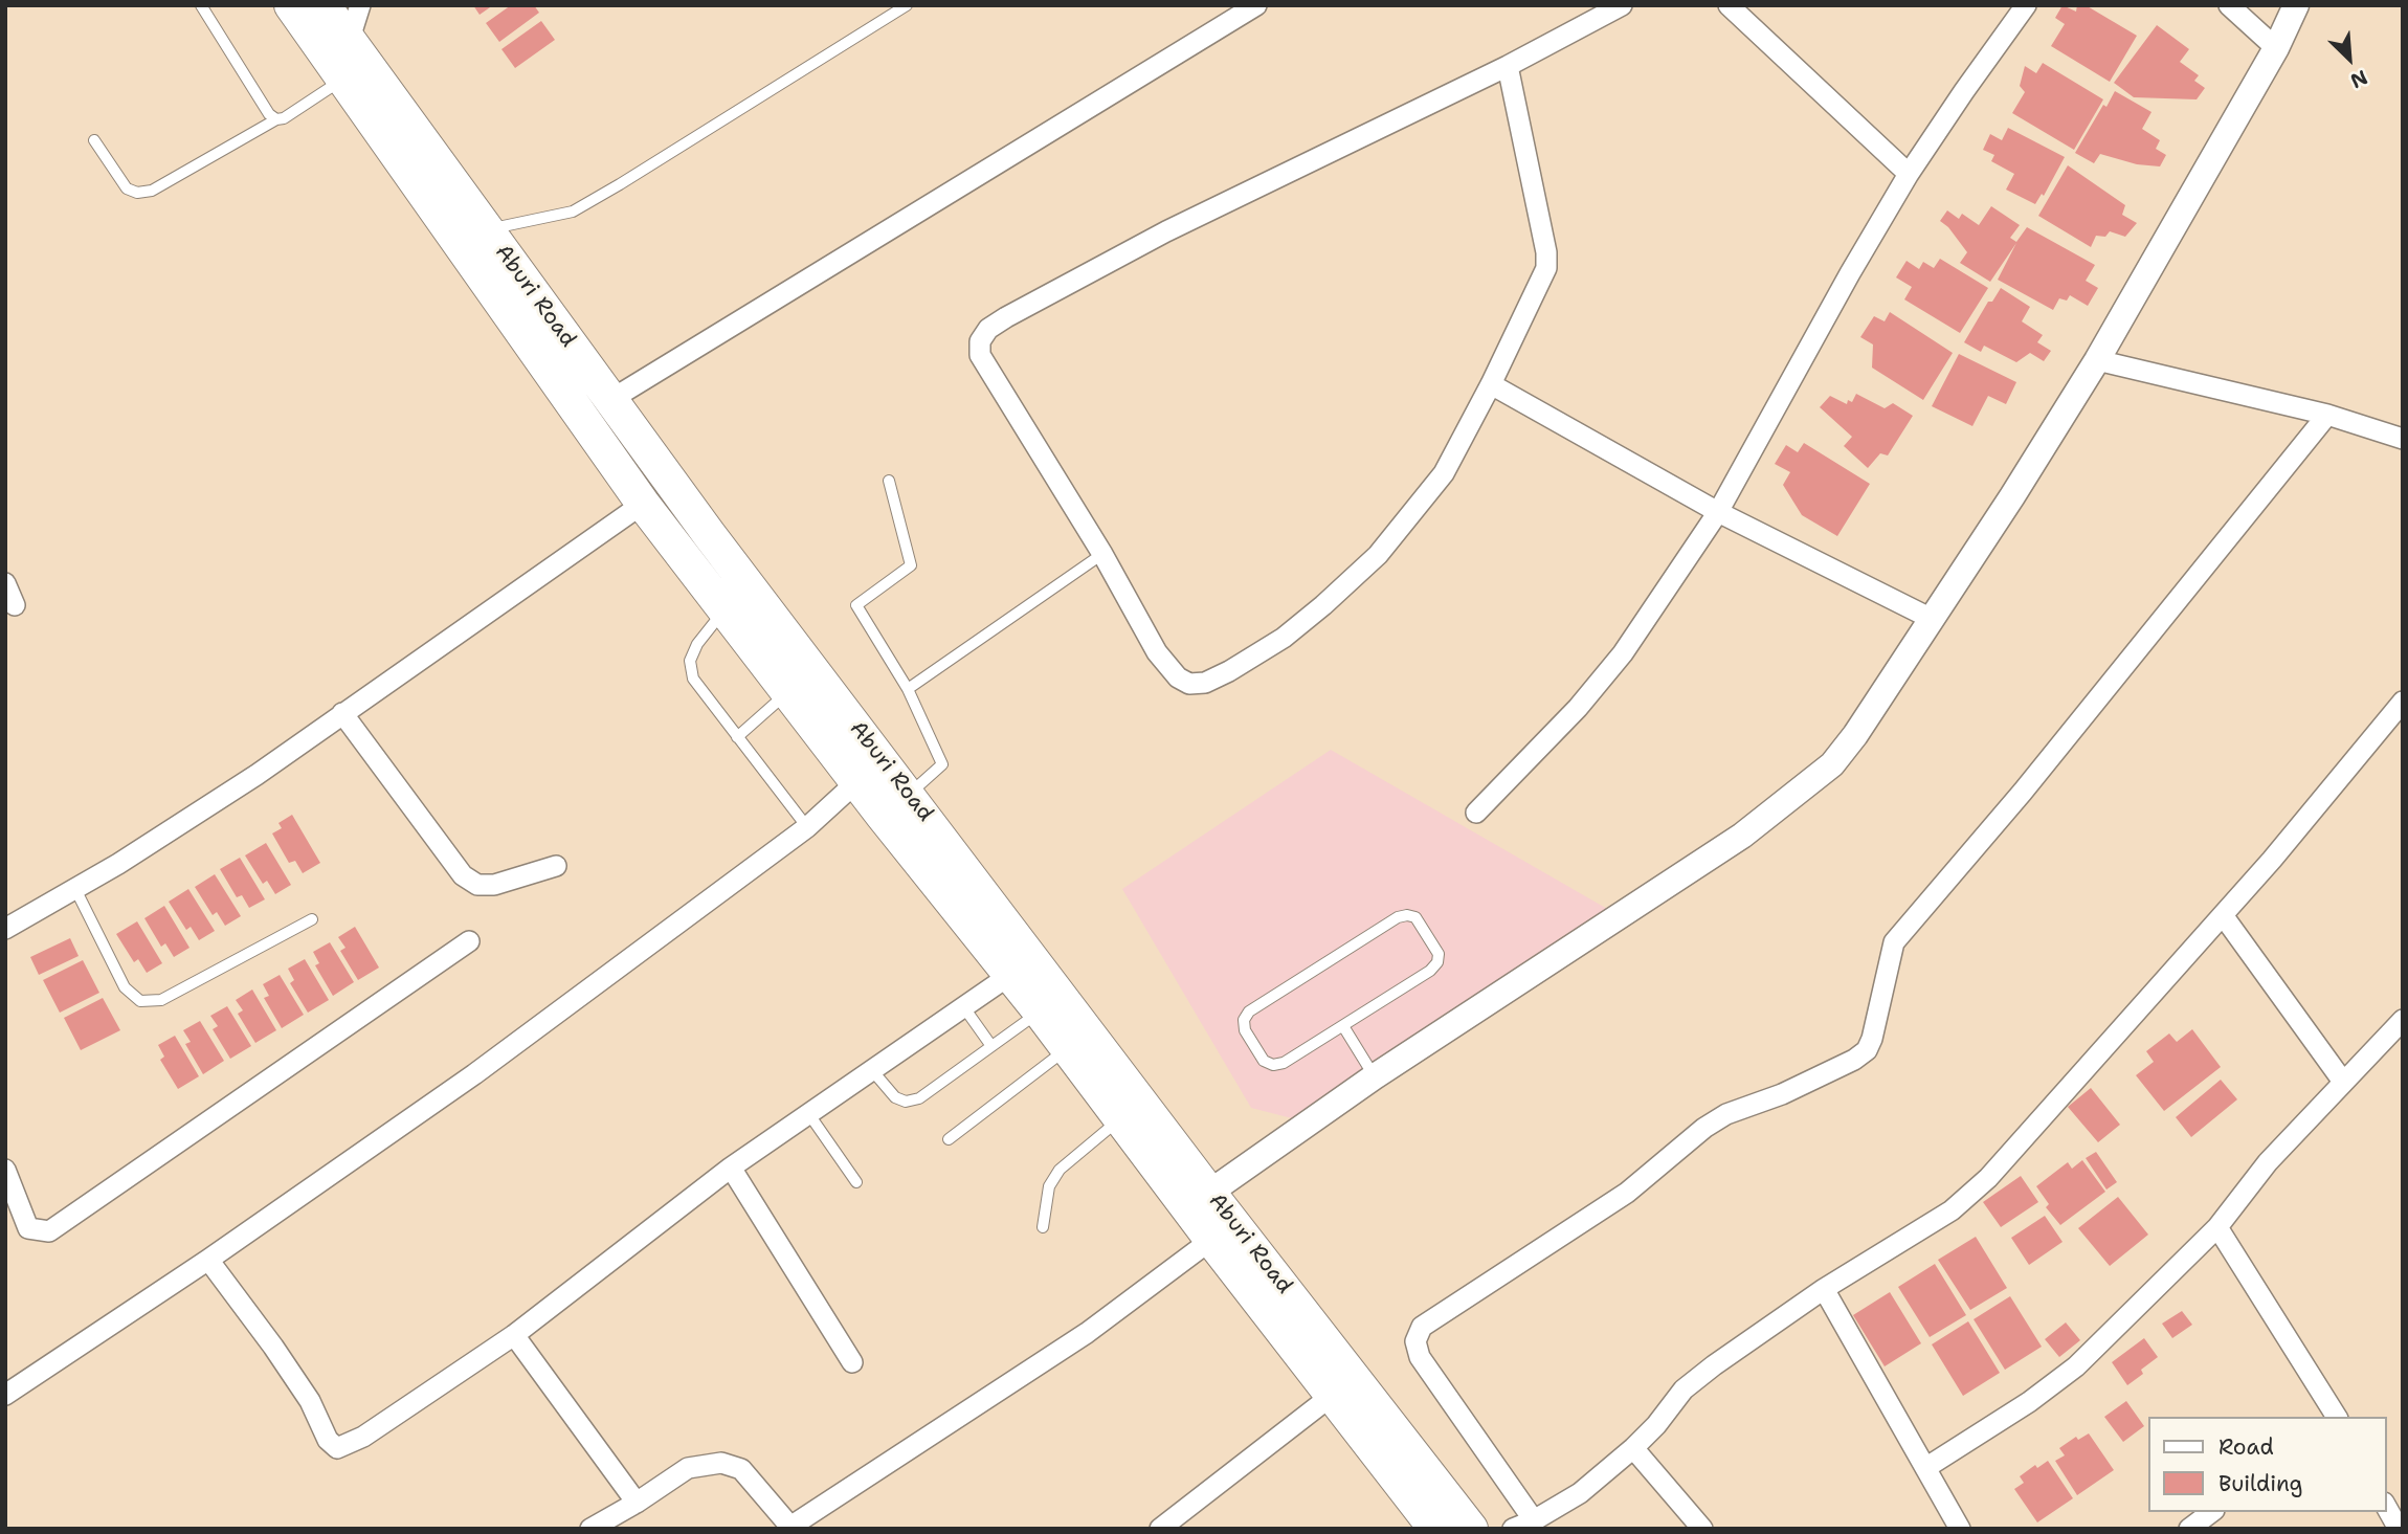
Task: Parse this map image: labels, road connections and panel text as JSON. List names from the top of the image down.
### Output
{
  "streets": {
    "highway": ["Aburi Road"]
  },
  "legend": ["Road", "Building"],
  "north": "bottom right"
}
